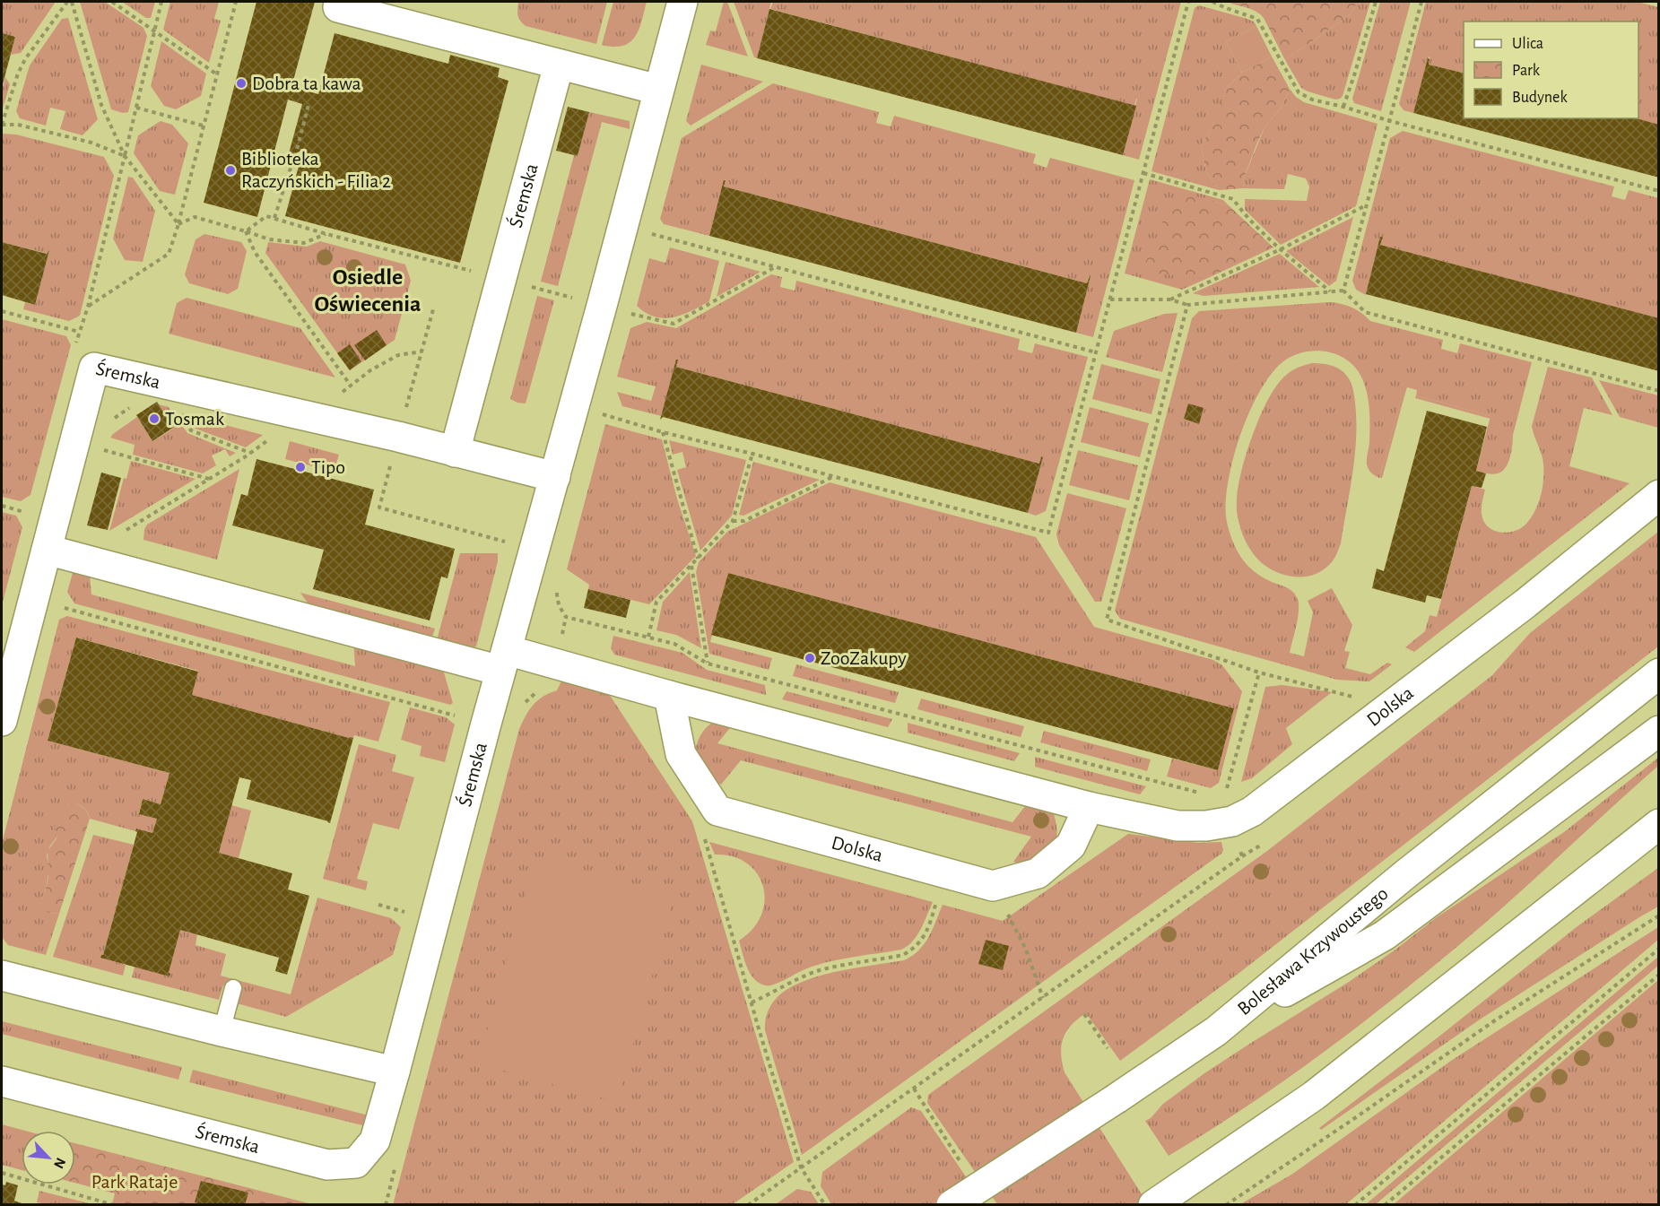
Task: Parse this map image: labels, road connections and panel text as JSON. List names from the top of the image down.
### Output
{
  "streets": {
    "street": ["Śremska", "Dolska", "Bolesława Krzywoustego"]
  },
  "crossings": [
    ["Śremska", "Dolska"]
  ],
  "districts": ["Osiedle Oświecenia"],
  "parks": ["Park Rataje"],
  "places": [
    "Dobra ta kawa",
    "Biblioteka Raczyńskich - Filia 2",
    "Tosmak",
    "Tipo",
    "ZooZakupy"
  ],
  "legend": ["Ulica", "Park", "Budynek"],
  "north": "bottom right"
}
